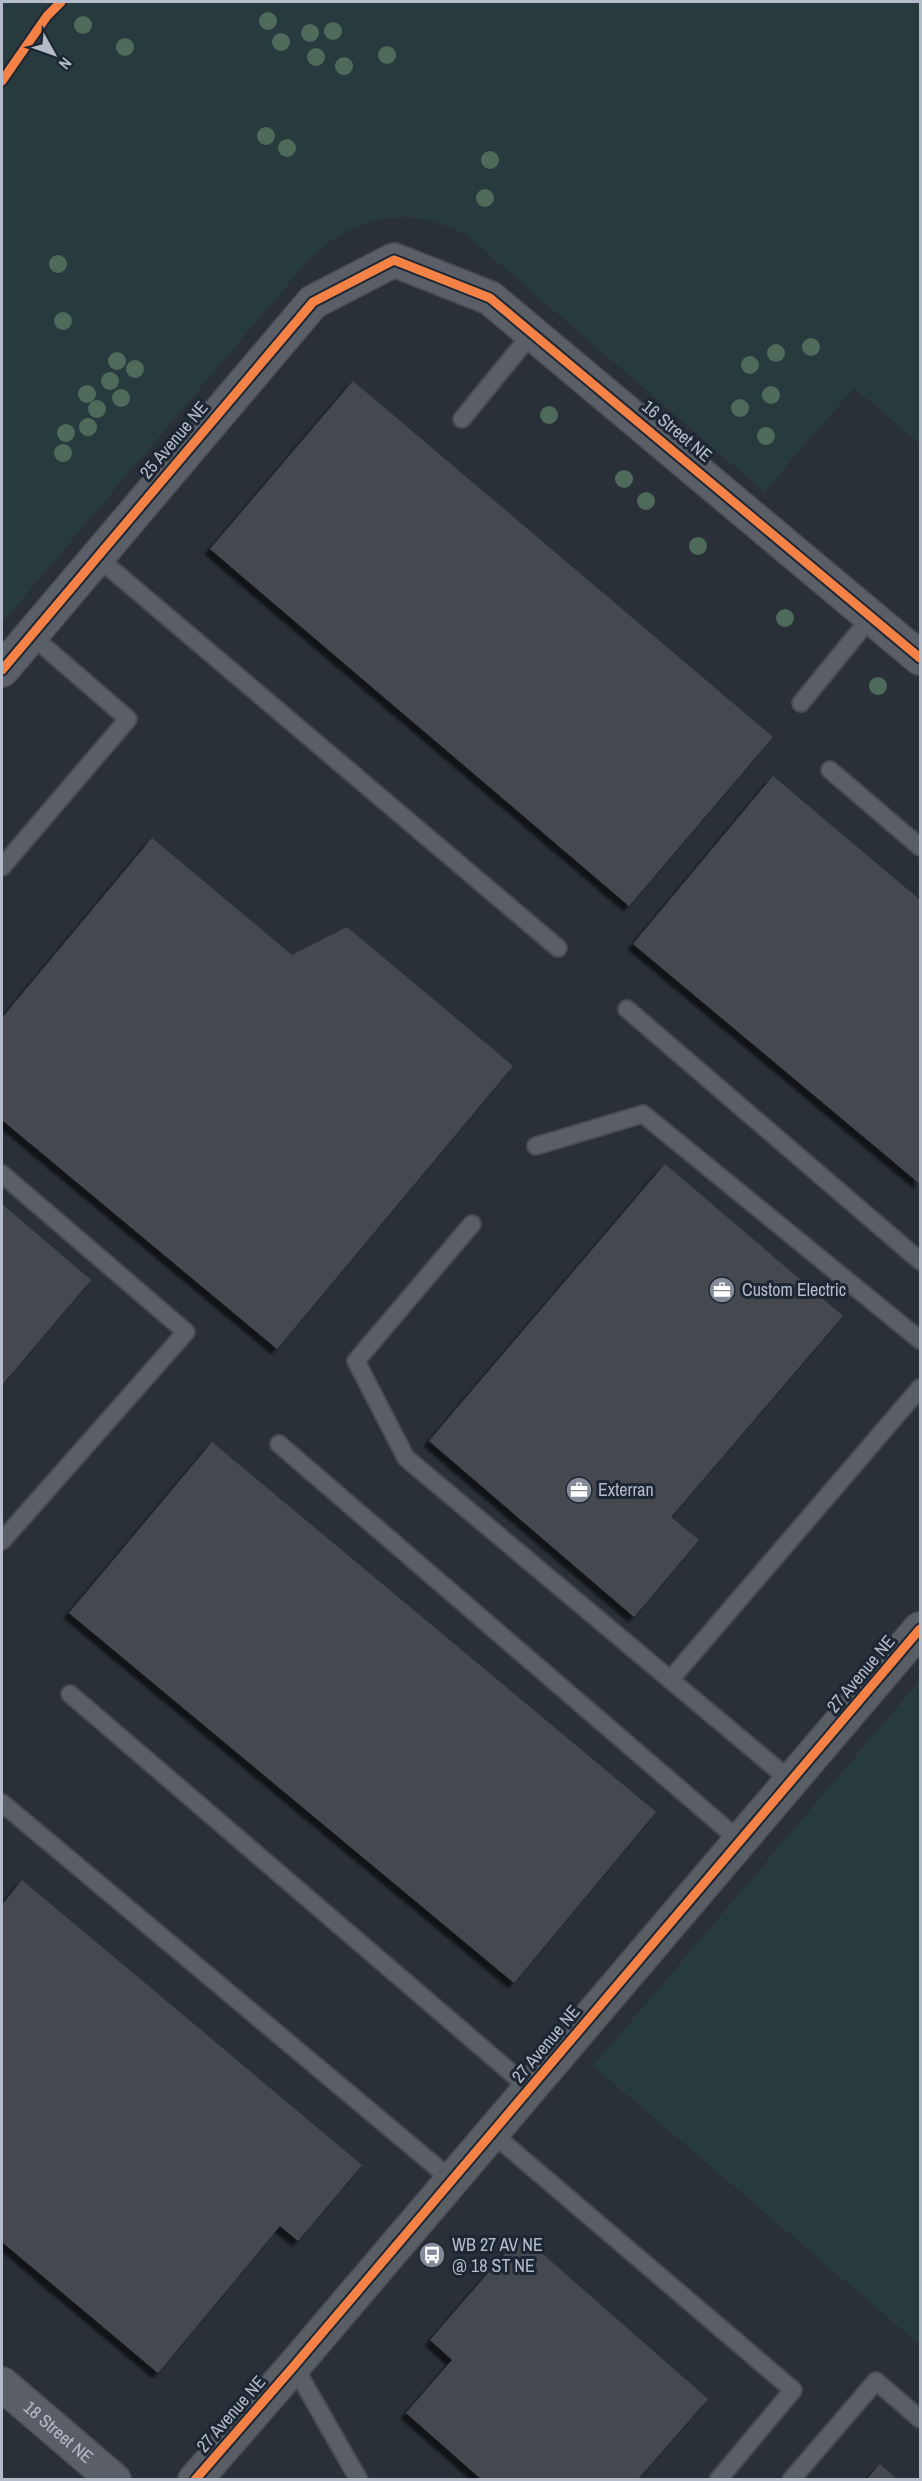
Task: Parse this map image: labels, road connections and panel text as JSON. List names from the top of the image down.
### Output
{
  "streets": {
    "street": [
      "16 Street NE",
      "25 Avenue NE",
      "27 Avenue NE",
      "18 Street NE"
    ]
  },
  "crossings": [
    ["16 Street NE", "25 Avenue NE"]
  ],
  "places": {
    "office": ["Custom Electric", "Exterran"],
    "bus stop": ["WB 27 AV NE @ 18 ST NE"]
  },
  "north": "bottom right"
}
